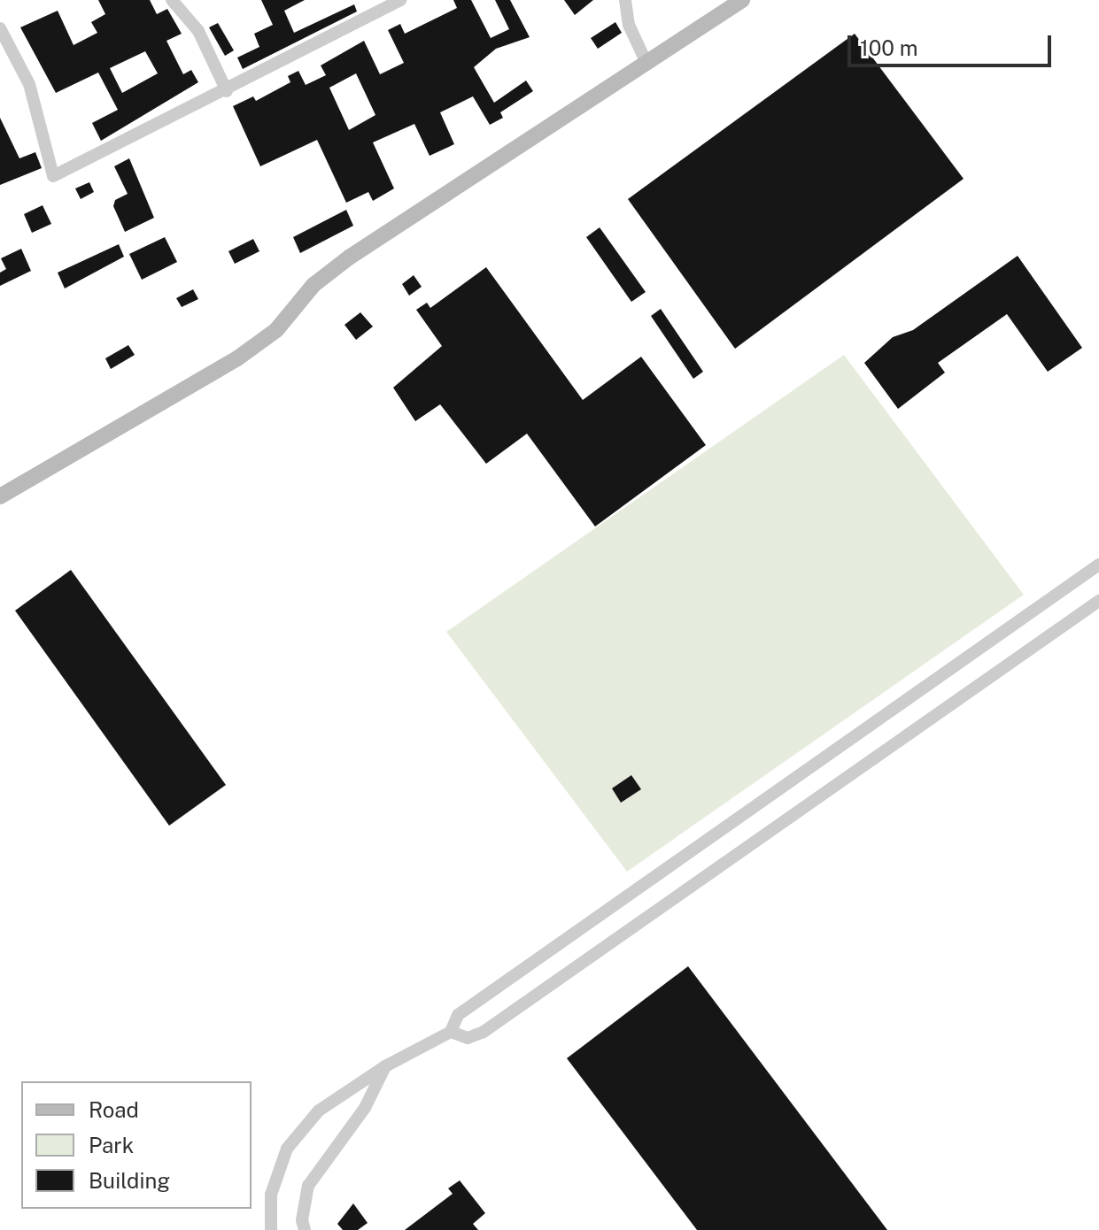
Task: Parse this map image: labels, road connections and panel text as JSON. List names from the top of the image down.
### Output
{
  "legend": ["Road", "Park", "Building"],
  "scale_bar": "100 m"
}
